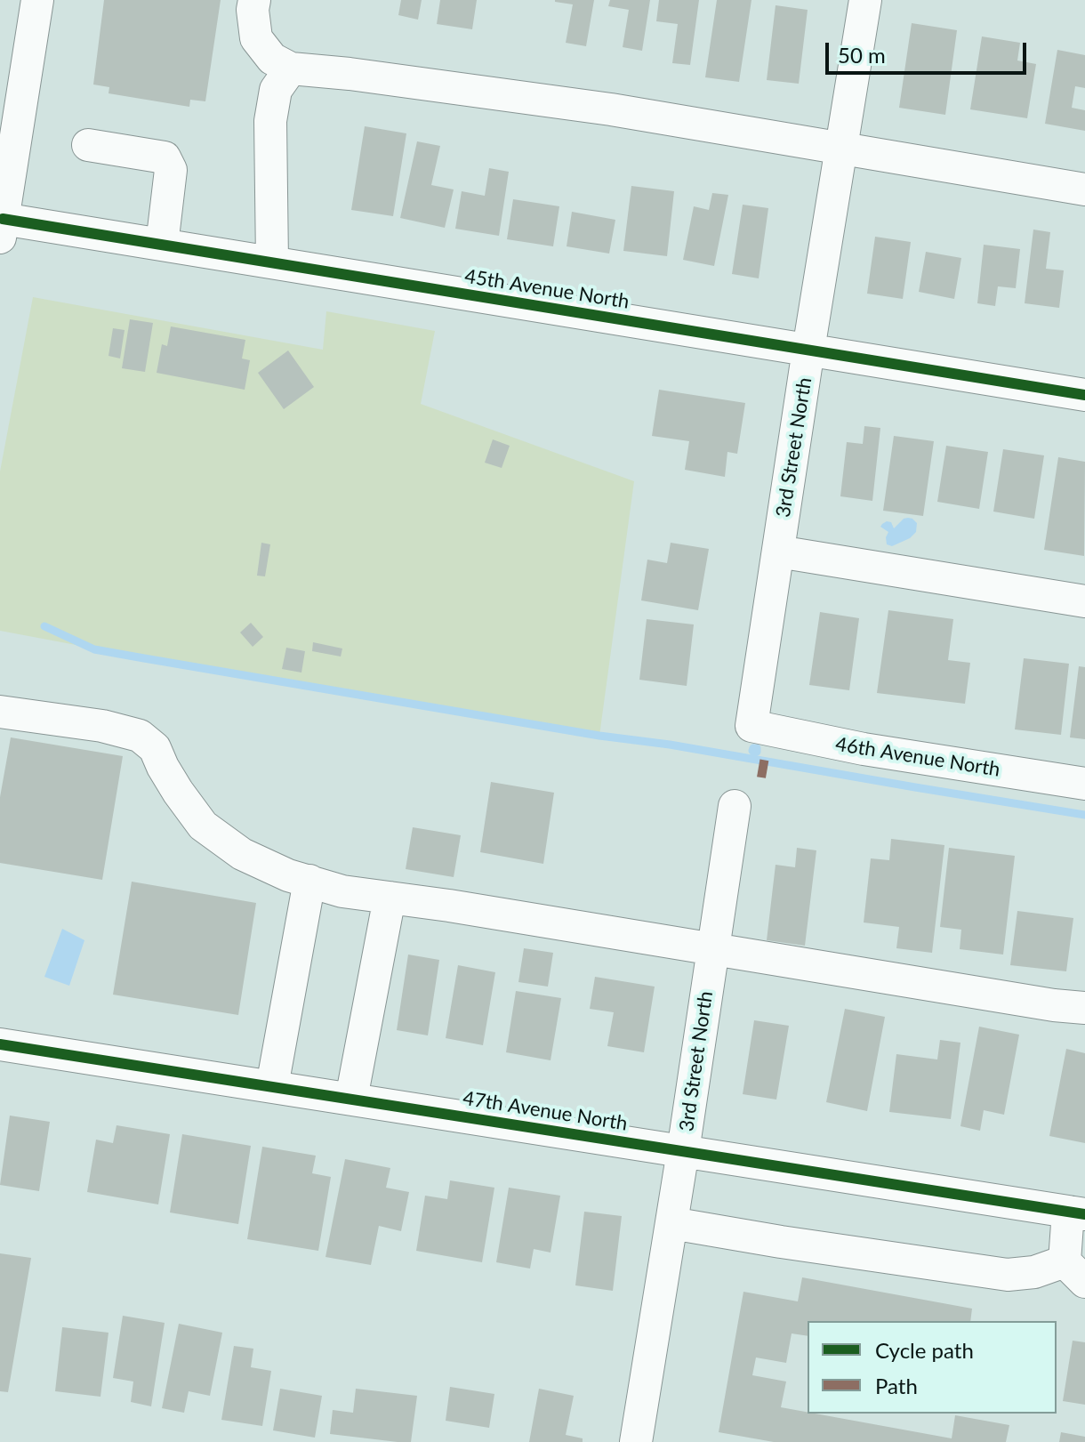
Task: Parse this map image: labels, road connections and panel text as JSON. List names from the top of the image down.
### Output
{
  "streets": {
    "street": [
      "45th Avenue North",
      "3rd Street North",
      "46th Avenue North",
      "47th Avenue North"
    ]
  },
  "crossings": [
    ["45th Avenue North", "3rd Street North"],
    ["3rd Street North", "46th Avenue North"],
    ["3rd Street North", "47th Avenue North"]
  ],
  "legend": ["Cycle path", "Path"],
  "scale_bar": "50 m"
}
